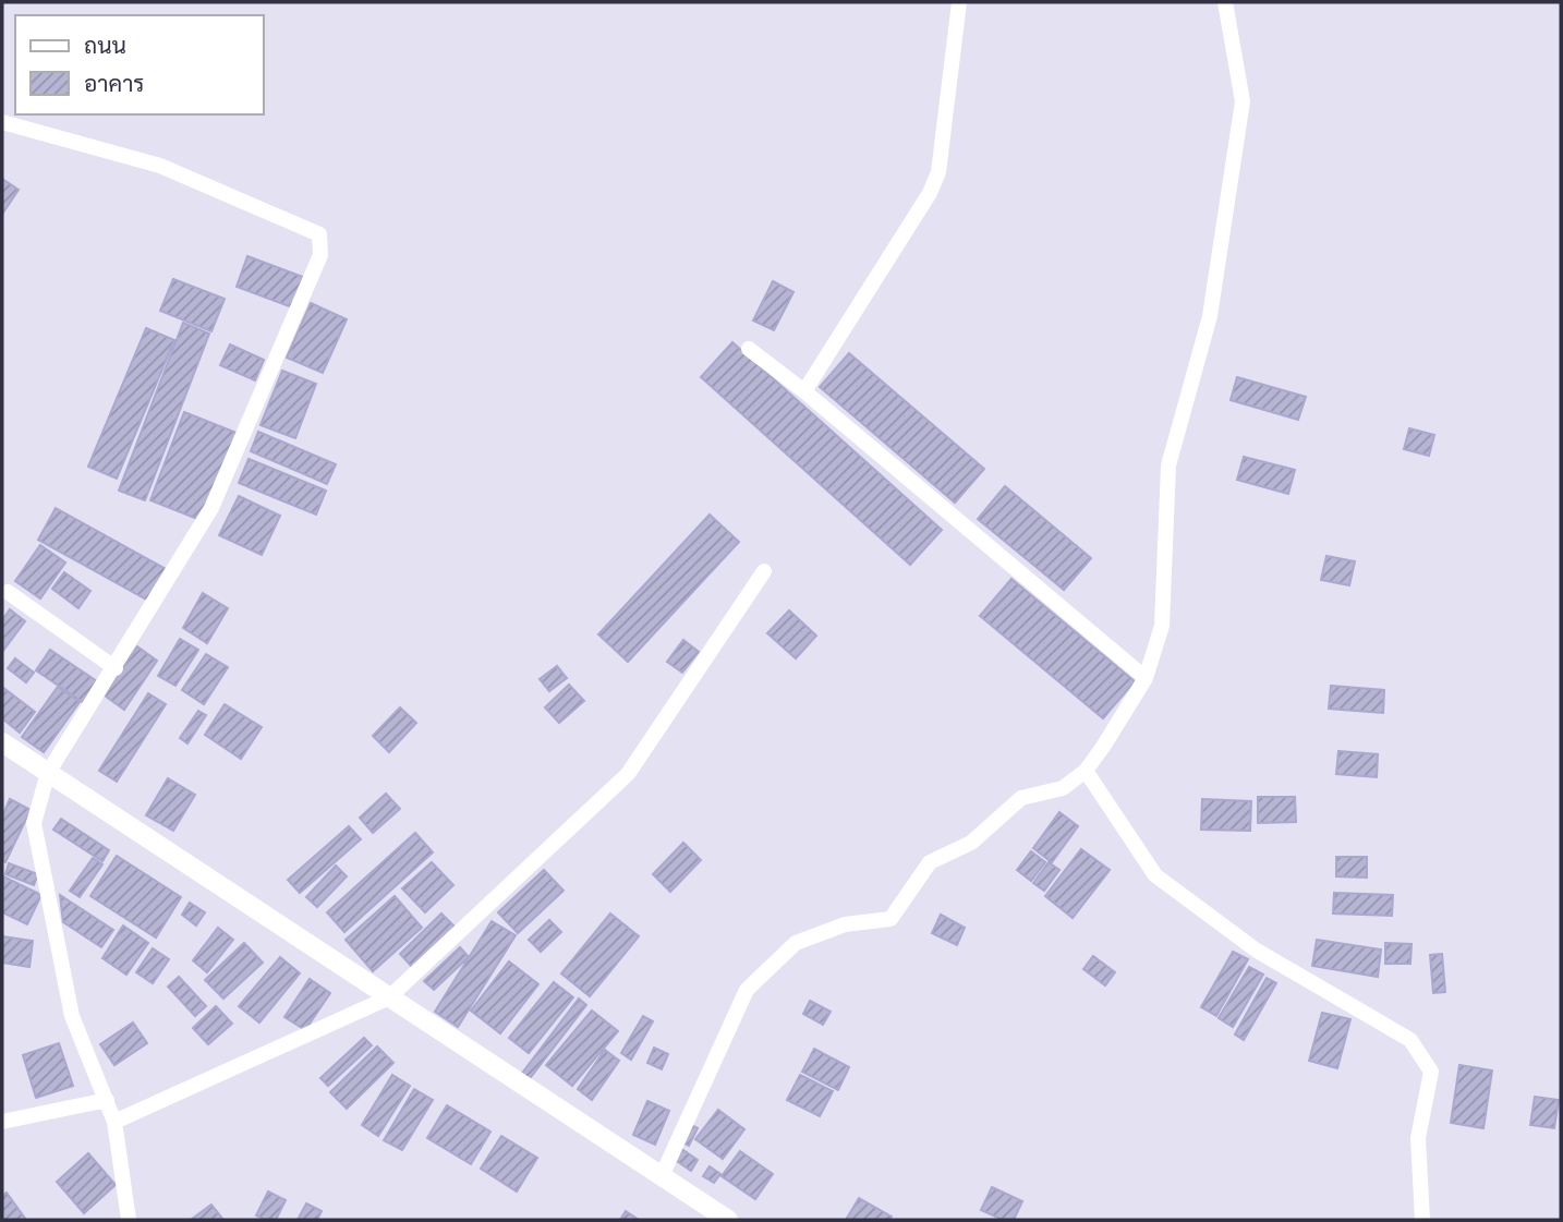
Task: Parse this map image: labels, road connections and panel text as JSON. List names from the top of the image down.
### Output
{
  "legend": ["ถนน", "อาคาร"]
}
